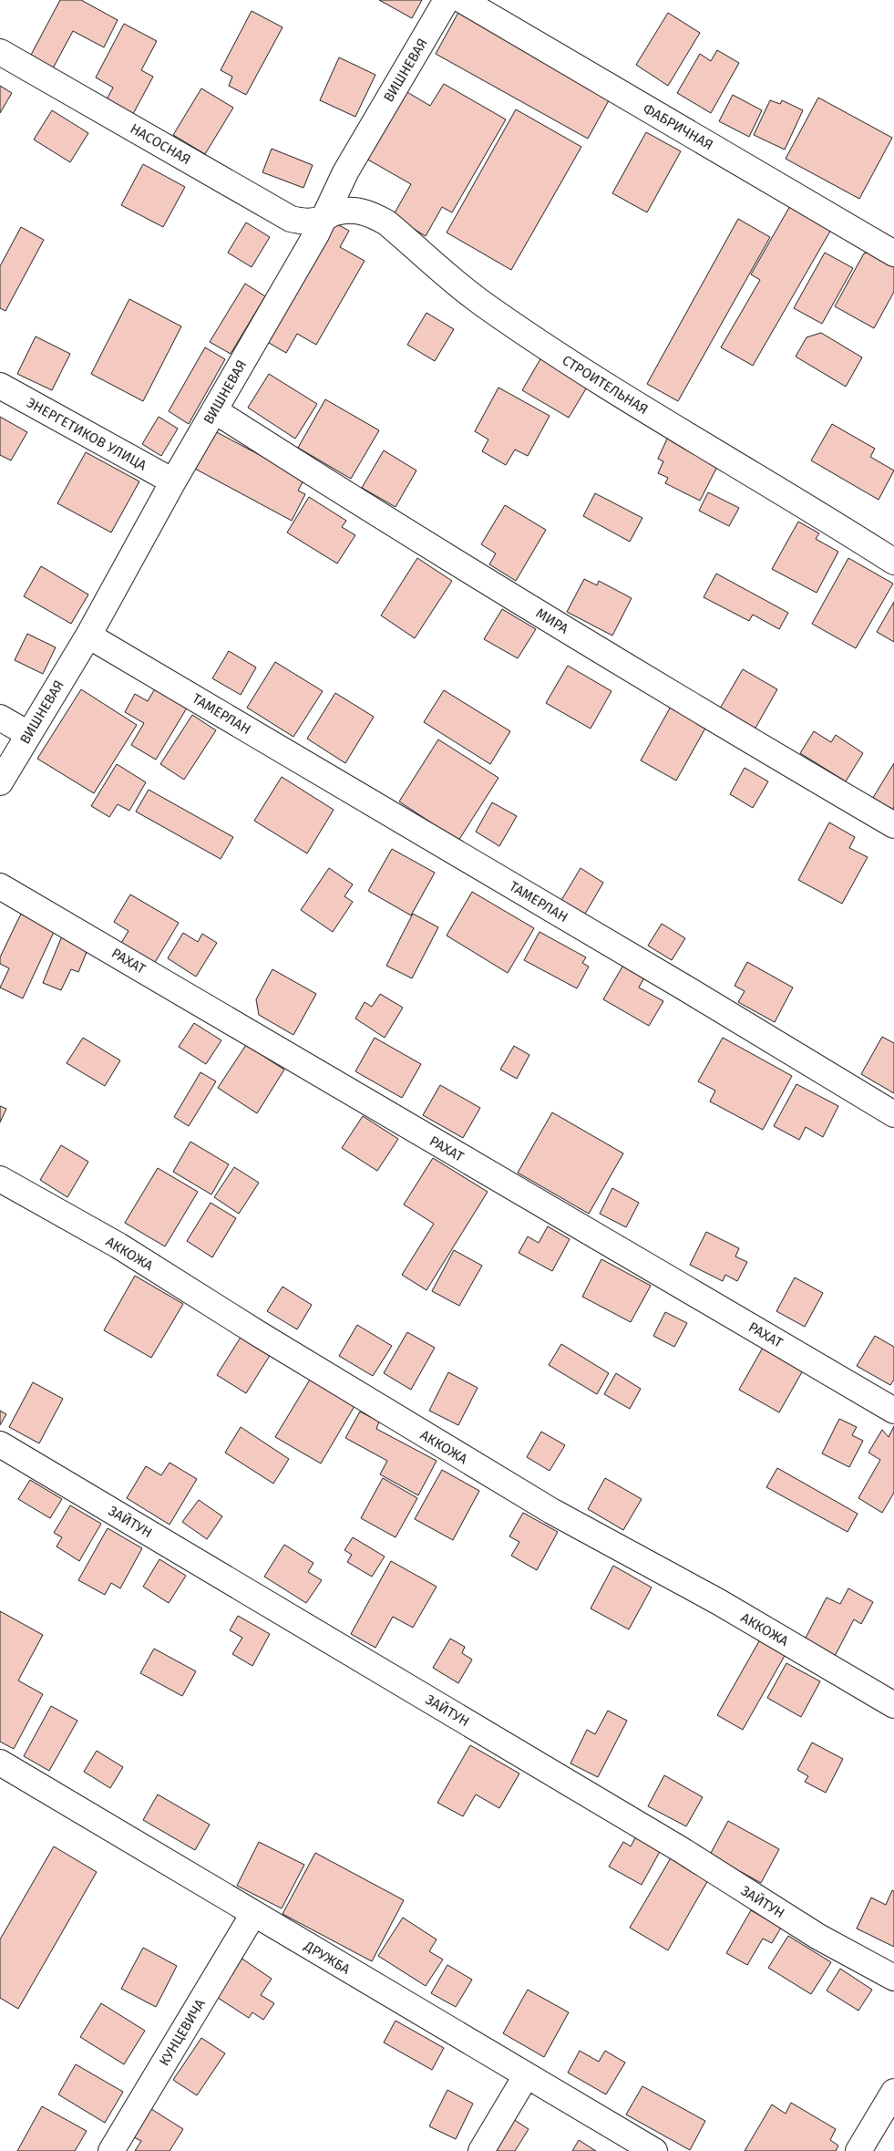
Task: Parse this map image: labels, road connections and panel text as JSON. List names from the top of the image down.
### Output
{
  "streets": {
    "street": [
      "ВИШНЕВАЯ",
      "ФАБРИЧНАЯ",
      "НАСОСНАЯ",
      "СТРОИТЕЛЬНАЯ",
      "ЭНЕРГЕТИКОВ УЛИЦА",
      "МИРА",
      "ТАМЕРЛАН",
      "РАХАТ",
      "АККОЖА",
      "ЗАЙТУН",
      "ДРУЖБА",
      "КУНЦЕВИЧА"
    ]
  },
  "crossings": [
    ["ВИШНЕВАЯ", "НАСОСНАЯ"],
    ["ВИШНЕВАЯ", "СТРОИТЕЛЬНАЯ"],
    ["ВИШНЕВАЯ", "ЭНЕРГЕТИКОВ УЛИЦА"],
    ["ВИШНЕВАЯ", "МИРА"],
    ["ВИШНЕВАЯ", "ТАМЕРЛАН"],
    ["НАСОСНАЯ", "СТРОИТЕЛЬНАЯ"],
    ["ДРУЖБА", "КУНЦЕВИЧА"]
  ]
}
